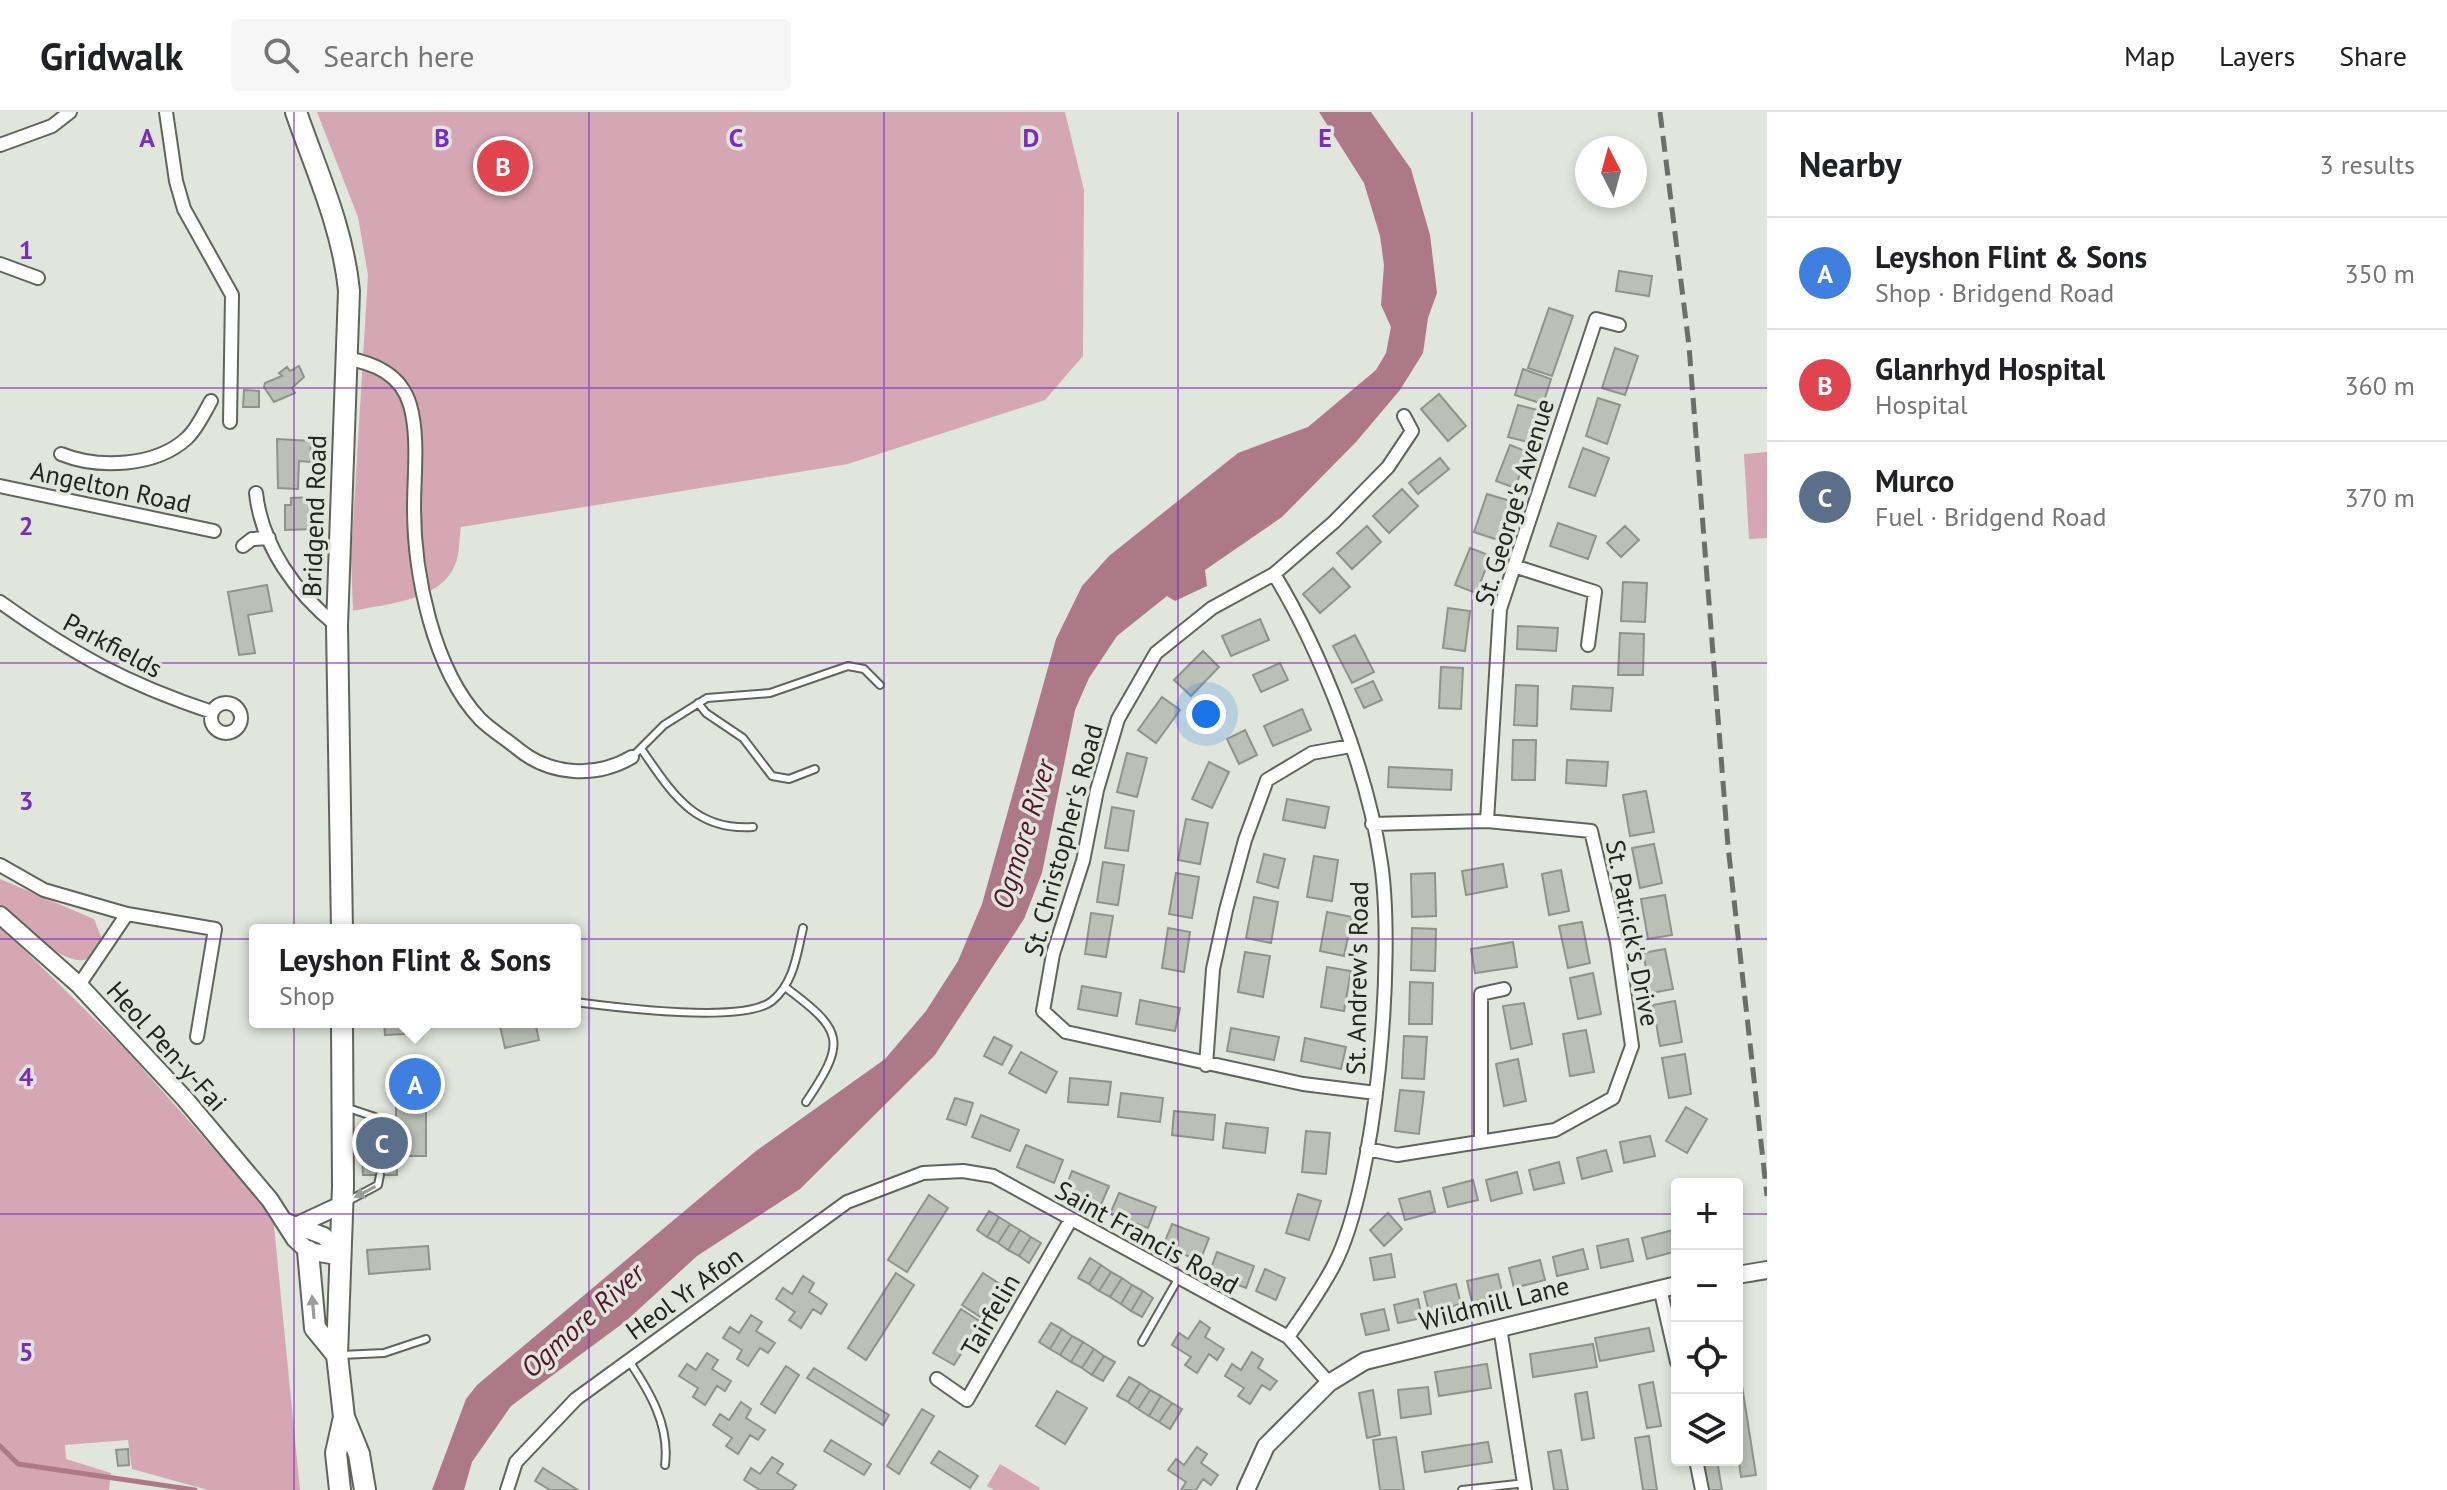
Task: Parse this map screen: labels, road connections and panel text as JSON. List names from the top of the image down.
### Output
{
  "streets": {
    "main road": ["Bridgend Road"],
    "street": [
      "Angelton Road",
      "St. George's Avenue",
      "Parkfields",
      "St. Christopher's Road",
      "St. Patrick's Drive",
      "St. Andrew's Road",
      "Heol Pen-y-Fai",
      "Saint Francis Road",
      "Heol Yr Afon",
      "Wildmill Lane",
      "Tairfelin"
    ]
  },
  "crossings": [
    ["St. George's Avenue", "St. Patrick's Drive"],
    ["St. Christopher's Road", "St. Andrew's Road"],
    ["St. Patrick's Drive", "St. Andrew's Road"],
    ["St. Andrew's Road", "Saint Francis Road"],
    ["Saint Francis Road", "Heol Yr Afon"],
    ["Saint Francis Road", "Wildmill Lane"],
    ["Saint Francis Road", "Tairfelin"]
  ],
  "water": ["Ogmore River"],
  "north": "top",
  "page": {
    "header": "Gridwalk",
    "search": "Search here",
    "nav": ["Map", "Layers", "Share"],
    "heading": ["Nearby", "3 results"],
    "pins": ["B", "A", "C"],
    "list": [
      {
        "mark": "A",
        "name": "Leyshon Flint & Sons",
        "note": "Shop · Bridgend Road",
        "value": "350 m"
      },
      {
        "mark": "B",
        "name": "Glanrhyd Hospital",
        "note": "Hospital",
        "value": "360 m"
      },
      {
        "mark": "C",
        "name": "Murco",
        "note": "Fuel · Bridgend Road",
        "value": "370 m"
      }
    ],
    "popup": ["Leyshon Flint & Sons", "Shop"],
    "map_buttons": ["+", "−"]
  },
  "grid": {
    "columns": [
      "A",
      "B",
      "C",
      "D",
      "E"
    ],
    "rows": [
      "1",
      "2",
      "3",
      "4",
      "5"
    ]
  }
}
